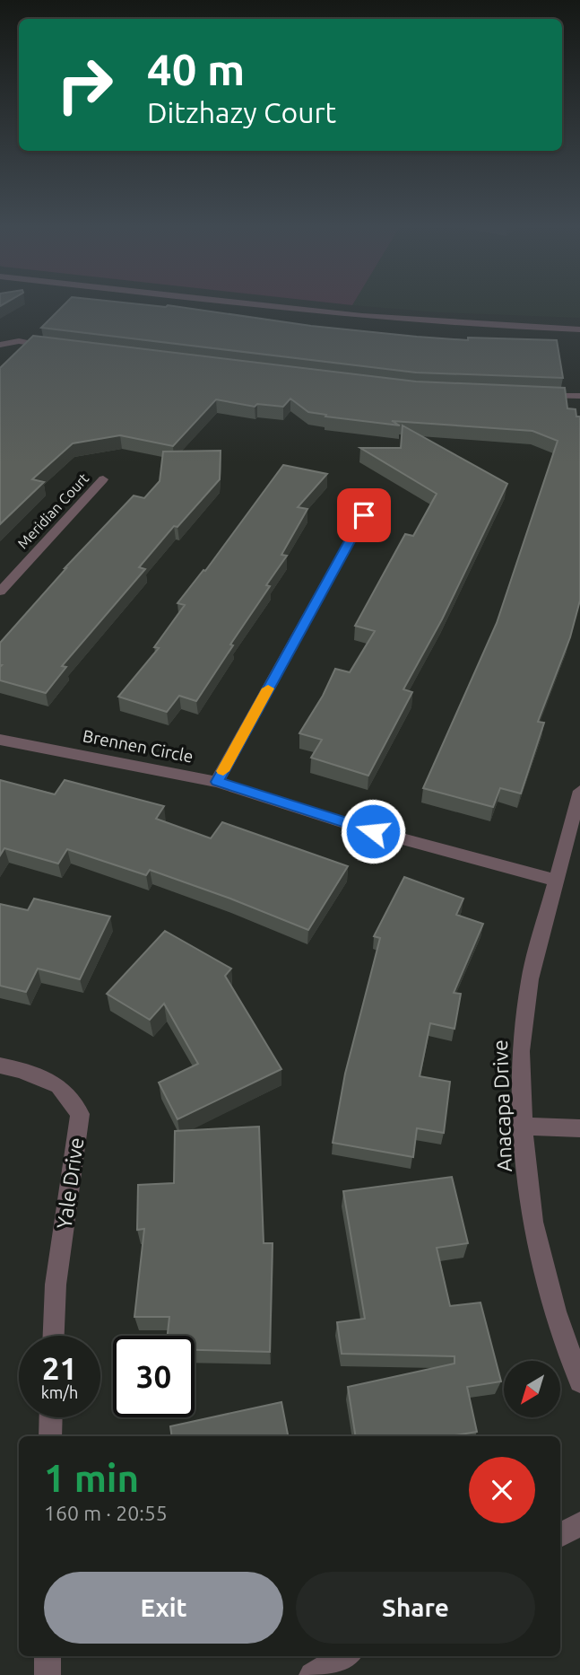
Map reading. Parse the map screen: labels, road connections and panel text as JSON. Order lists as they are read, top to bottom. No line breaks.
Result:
{"streets":{"street":["Meridian Court","Brennen Circle","Anacapa Drive","Yale Drive"]},"crossings":[["Brennen Circle","Anacapa Drive"]],"north":"bottom left","page":{"turn":["40 m","Ditzhazy Court"],"speed":"21 km/h","limit":"30","heading":["1 min","160 m · 20:55"],"buttons":["Exit","Share"]}}
